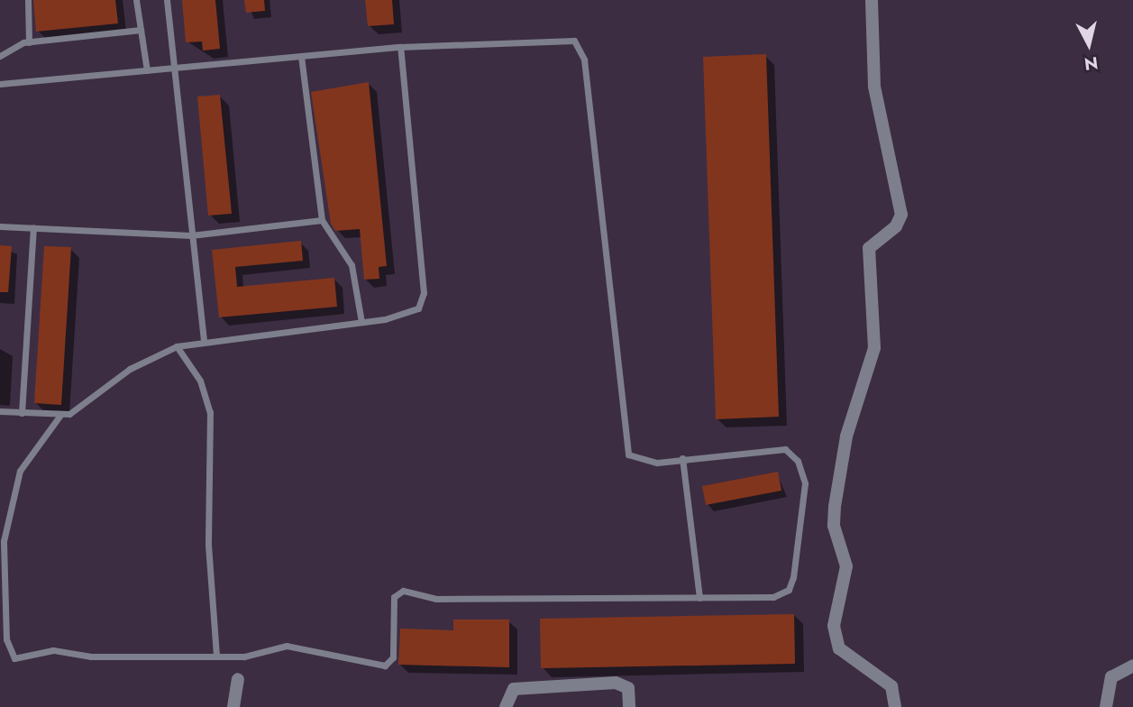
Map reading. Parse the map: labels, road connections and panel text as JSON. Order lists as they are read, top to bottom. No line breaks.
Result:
{"north":"bottom"}
